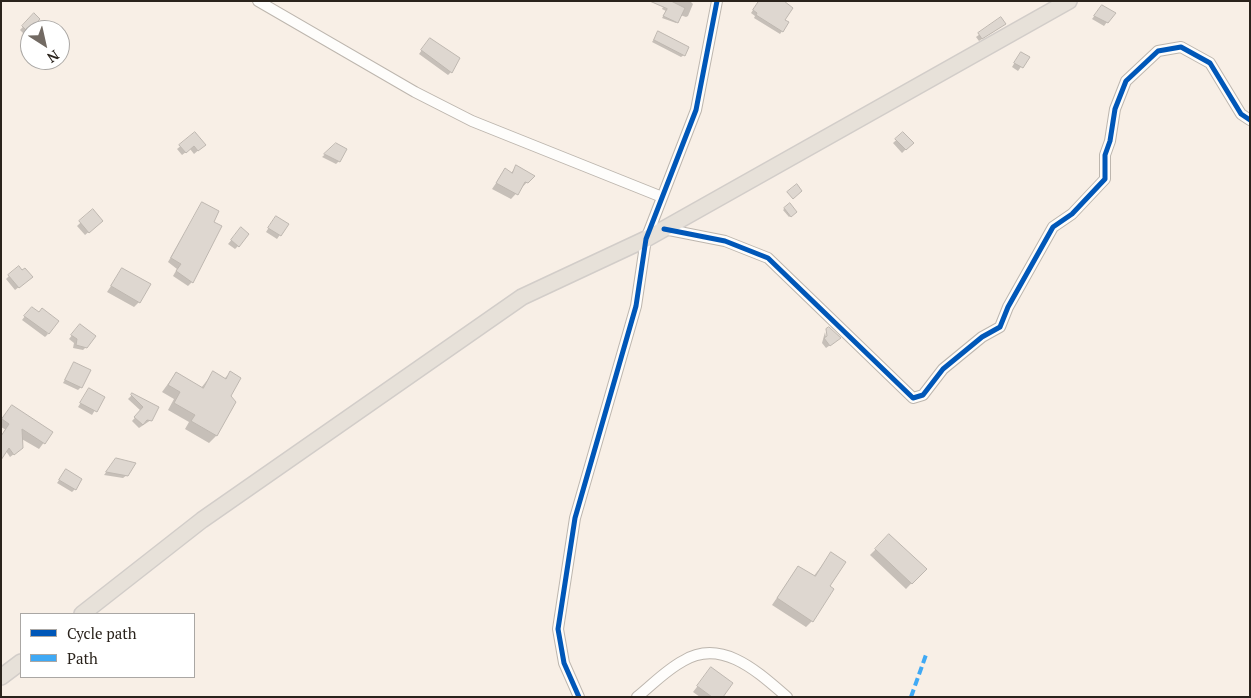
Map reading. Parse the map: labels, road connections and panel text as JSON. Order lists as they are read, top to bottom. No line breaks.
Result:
{"legend":["Cycle path","Path"],"north":"bottom right"}
